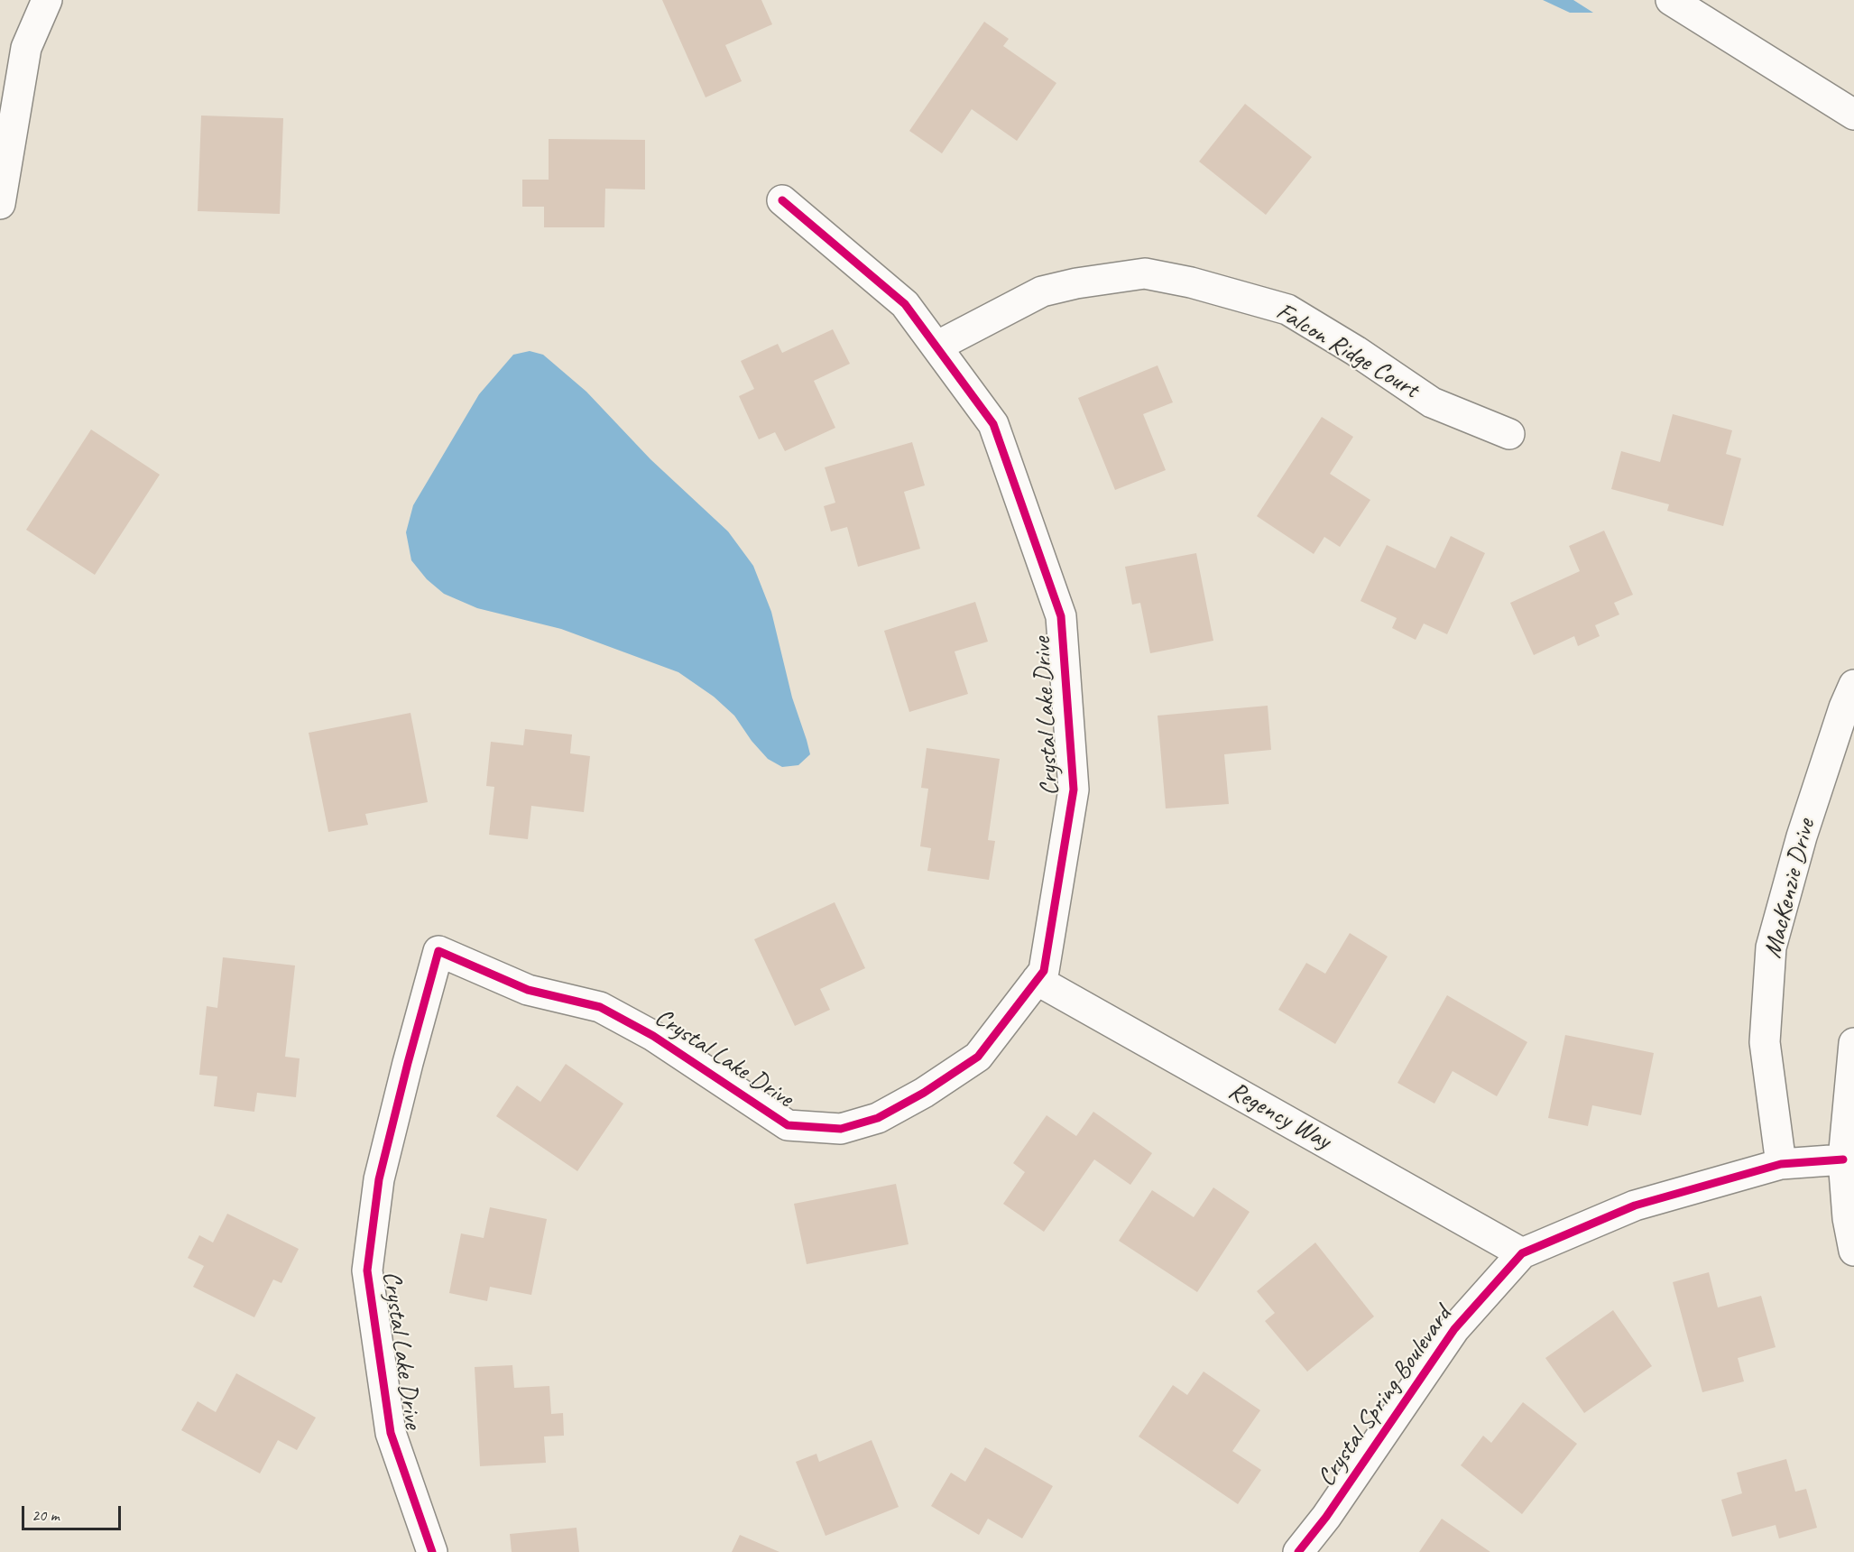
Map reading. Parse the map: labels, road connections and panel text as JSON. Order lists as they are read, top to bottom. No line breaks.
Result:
{"streets":{"street":["Falcon Ridge Court","Crystal Lake Drive","MacKenzie Drive","Regency Way","Crystal Spring Boulevard"]},"crossings":[["Falcon Ridge Court","Crystal Lake Drive"],["Crystal Lake Drive","Regency Way"],["MacKenzie Drive","Crystal Spring Boulevard"],["Regency Way","Crystal Spring Boulevard"]],"scale_bar":"20 m"}
